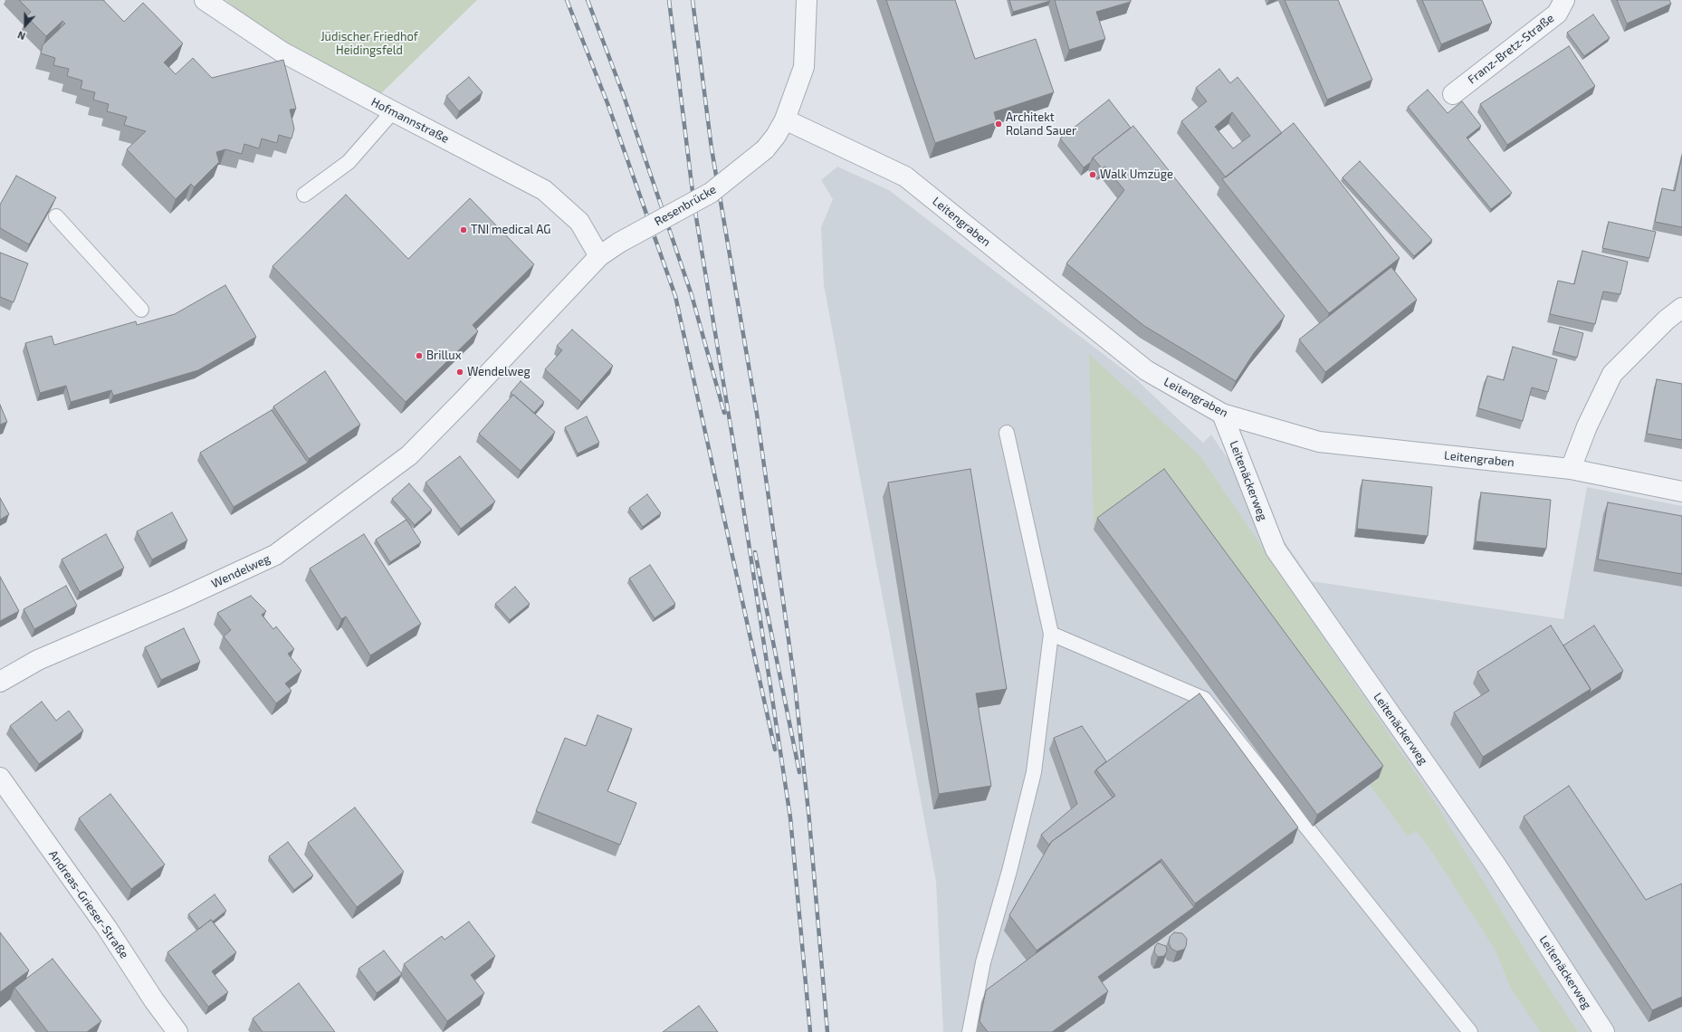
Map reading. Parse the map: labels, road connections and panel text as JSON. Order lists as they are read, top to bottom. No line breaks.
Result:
{"streets":{"street":["Franz-Bretz-Straße","Hofmannstraße","Resenbrücke","Leitengraben","Leitenäckerweg","Wendelweg","Andreas-Grieser-Straße"]},"crossings":[["Hofmannstraße","Wendelweg"],["Resenbrücke","Leitengraben"],["Resenbrücke","Wendelweg"],["Leitengraben","Leitenäckerweg"]],"parks":["Jüdischer Friedhof Heidingsfeld"],"places":["Architekt Roland Sauer","Walk Umzüge","TNI medical AG","Brillux","Wendelweg"],"north":"bottom"}
